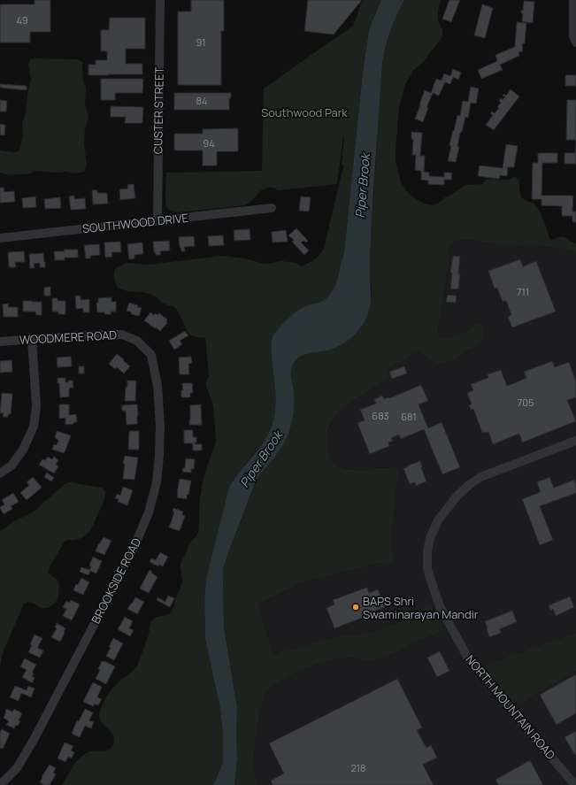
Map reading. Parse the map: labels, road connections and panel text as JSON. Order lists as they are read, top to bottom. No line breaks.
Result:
{"streets":{"street":["CUSTER STREET","SOUTHWOOD DRIVE","WOODMERE ROAD","BROOKSIDE ROAD","NORTH MOUNTAIN ROAD"]},"crossings":[["CUSTER STREET","SOUTHWOOD DRIVE"],["WOODMERE ROAD","BROOKSIDE ROAD"]],"water":["Piper Brook"],"parks":["Southwood Park"],"places":["BAPS Shri Swaminarayan Mandir"],"house_numbers":["49","91","84","94","711","705","683","681","218"]}
